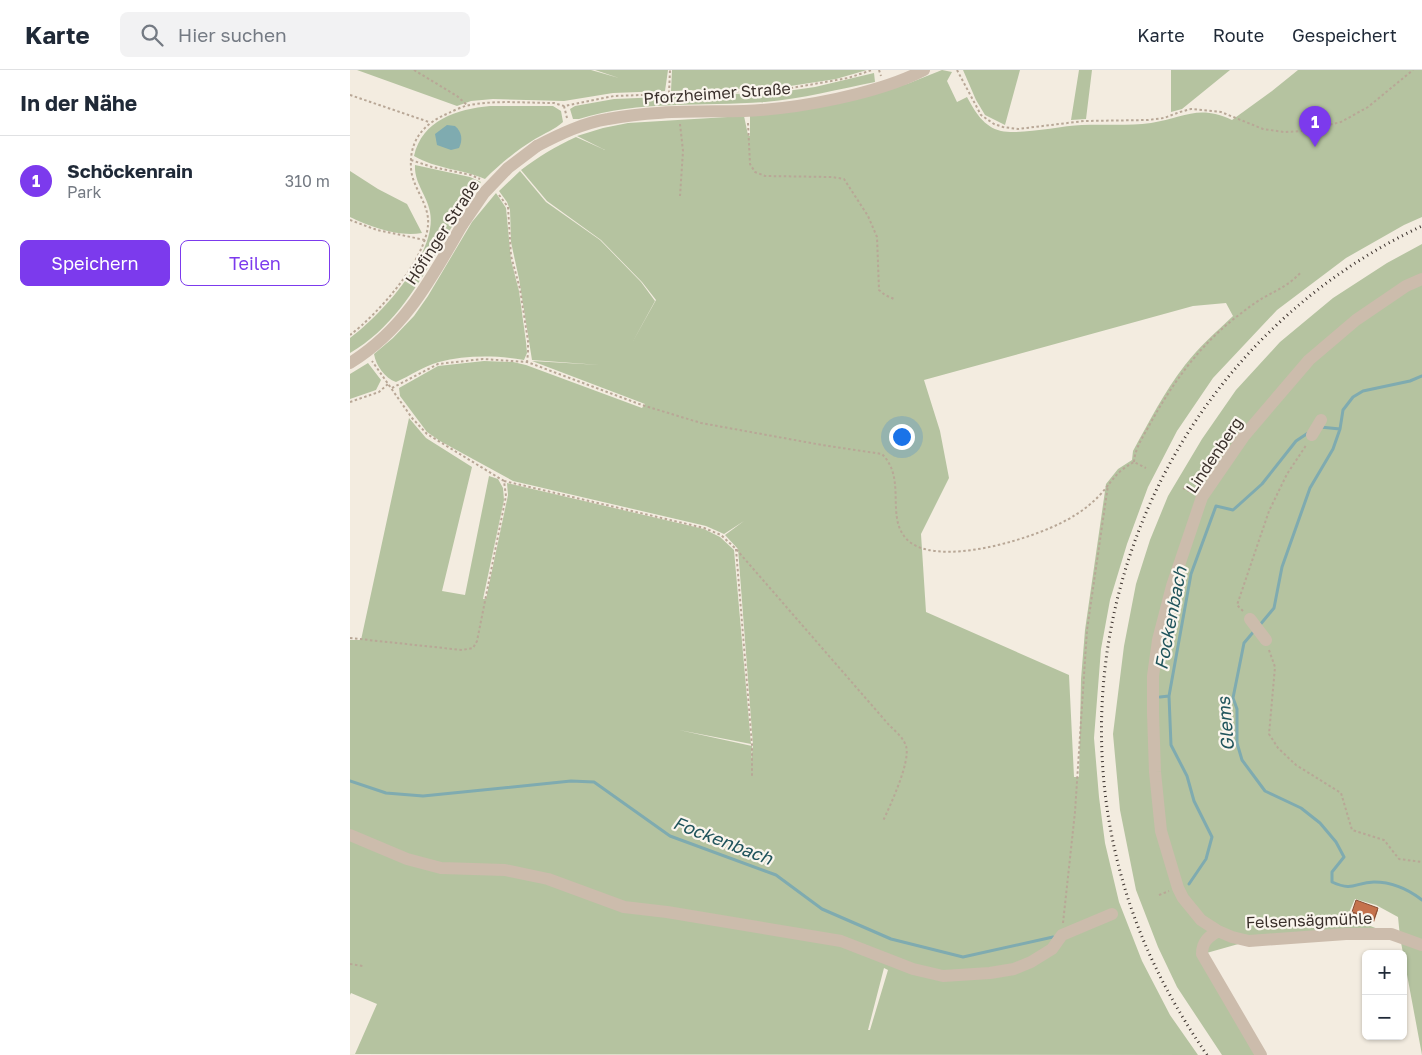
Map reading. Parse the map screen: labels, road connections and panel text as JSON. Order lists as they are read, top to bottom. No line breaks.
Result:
{"streets":{"street":["Pforzheimer Straße","Höfinger Straße","Lindenberg","Felsensägmühle"]},"crossings":[["Pforzheimer Straße","Höfinger Straße"],["Lindenberg","Felsensägmühle"]],"water":["Fockenbach","Glems"],"page":{"header":"Karte","search":"Hier suchen","nav":["Karte","Route","Gespeichert"],"heading":"In der Nähe","pins":"1","list":[{"mark":"1","name":"Schöckenrain","note":"Park","value":"310 m"}],"buttons":["Speichern","Teilen"],"map_buttons":["+","−"]}}
